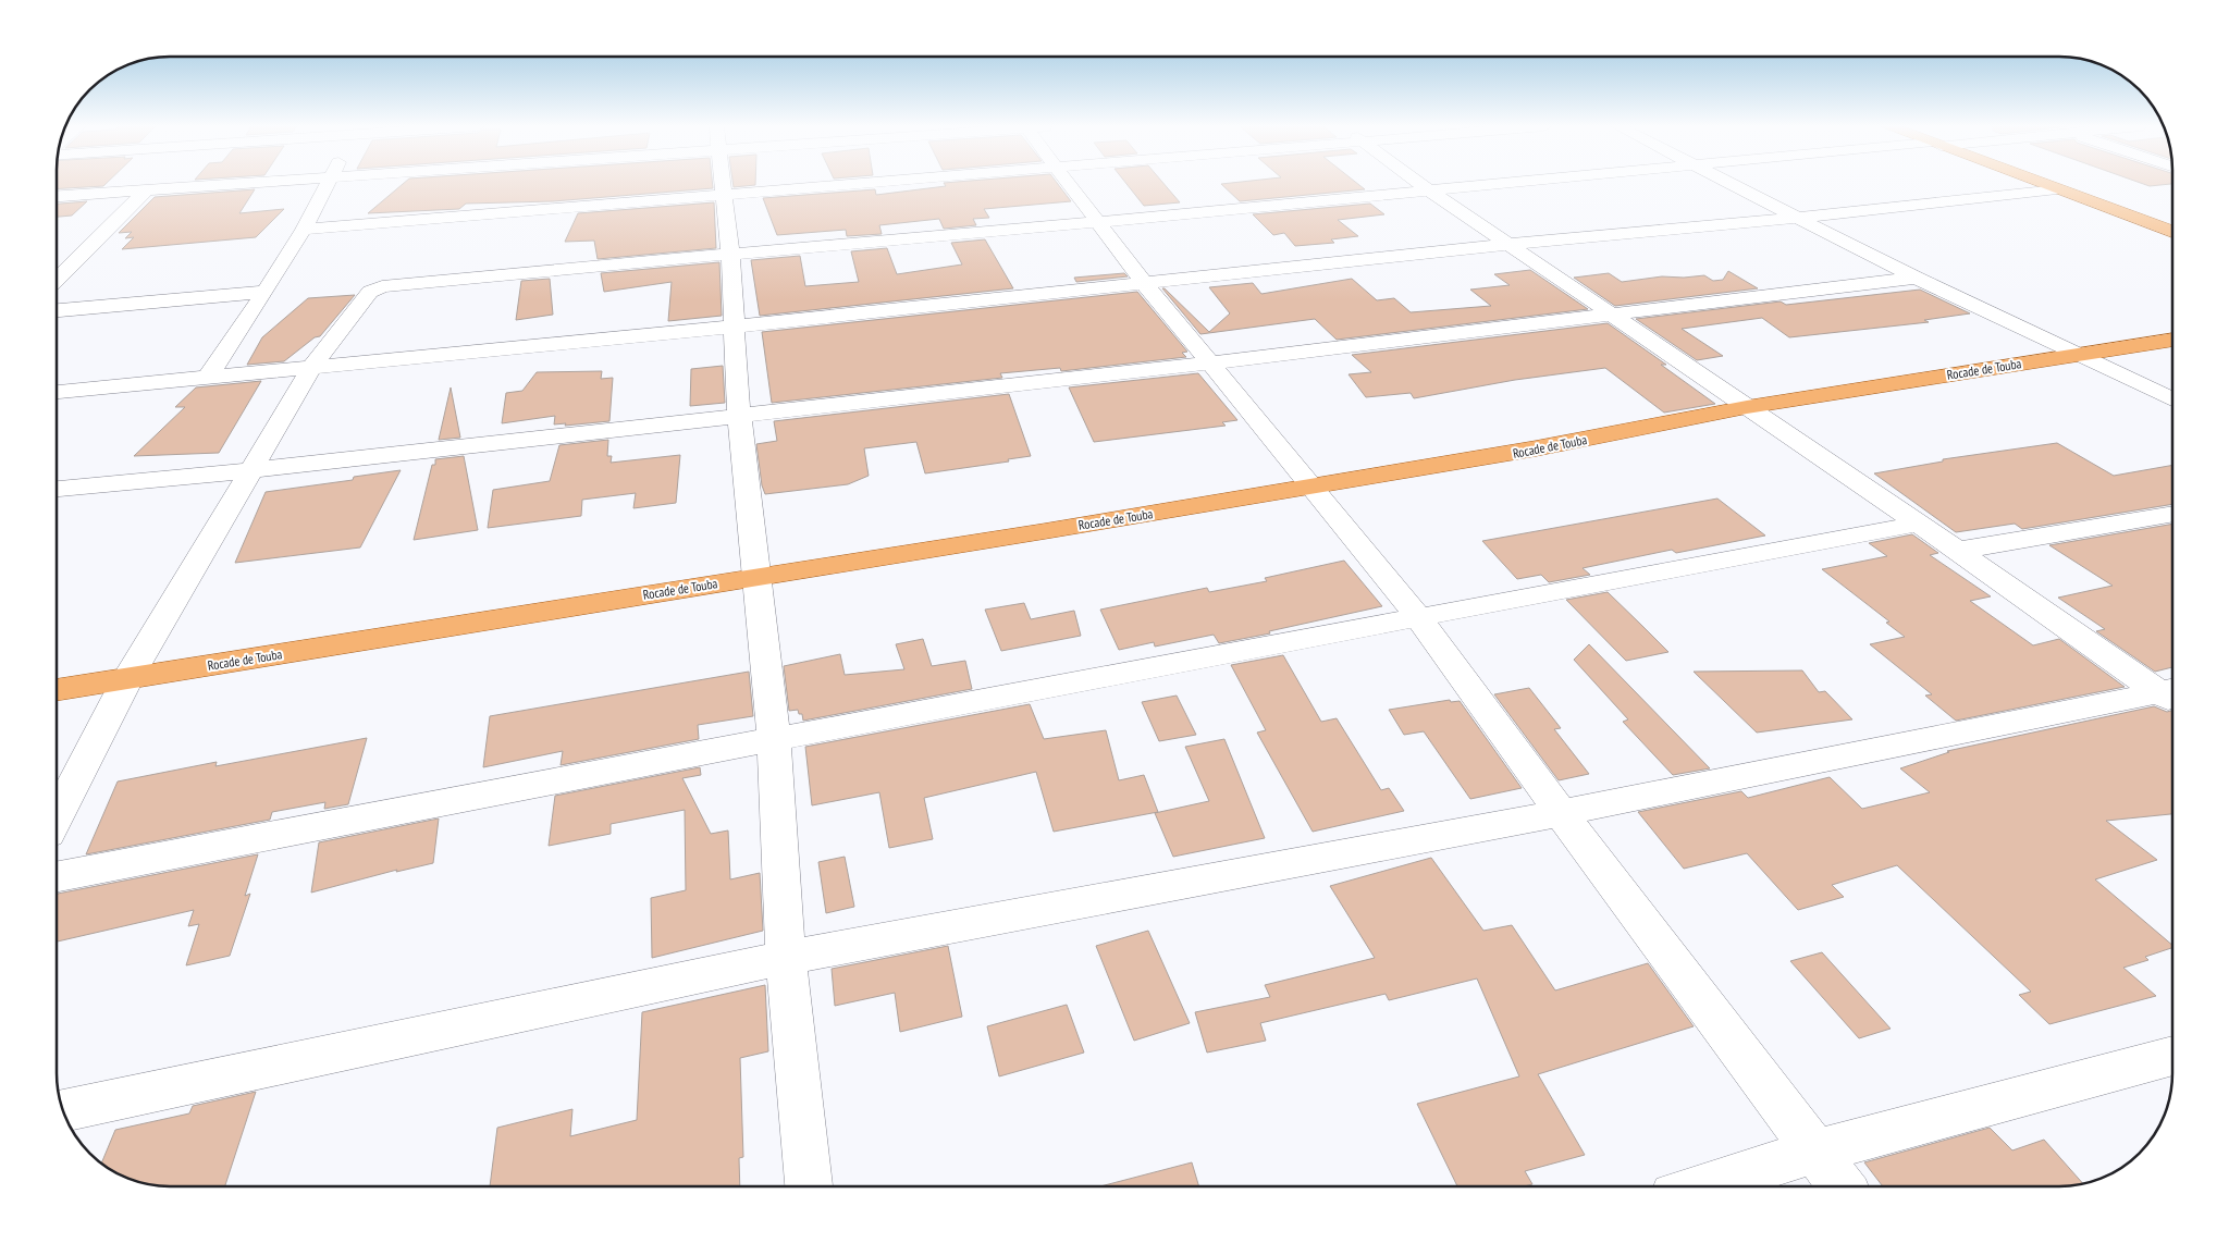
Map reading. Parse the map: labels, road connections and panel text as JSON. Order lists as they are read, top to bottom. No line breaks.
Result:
{"streets":{"main road":["Rocade de Touba"]}}
